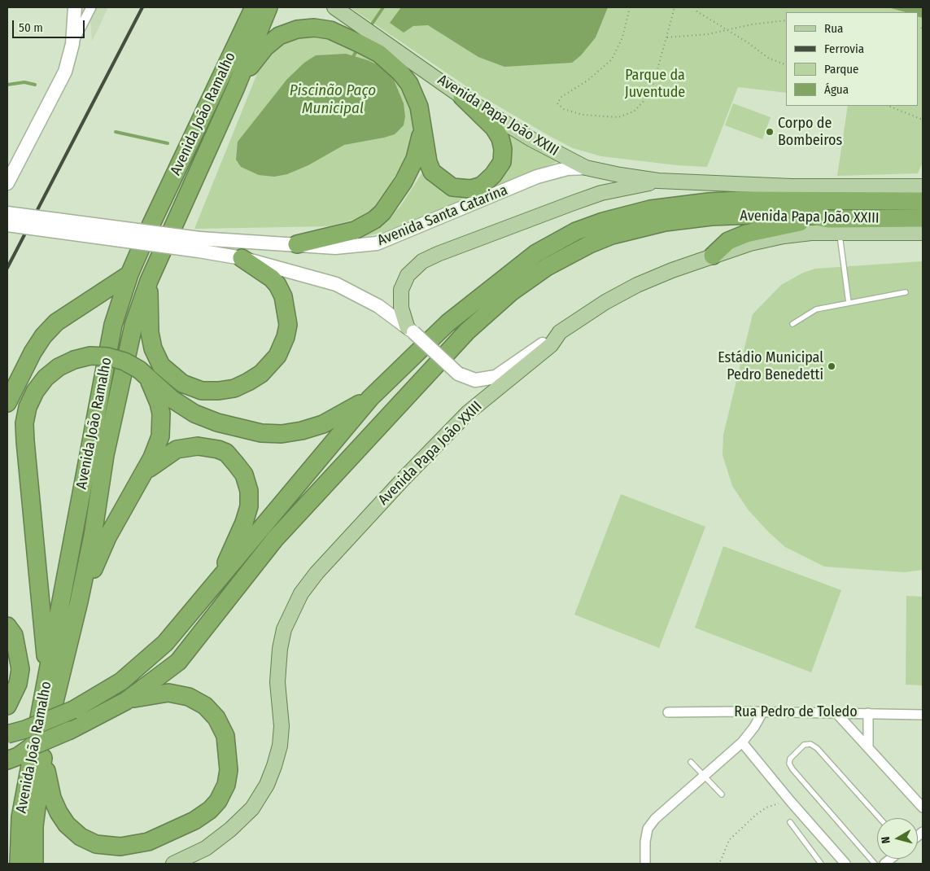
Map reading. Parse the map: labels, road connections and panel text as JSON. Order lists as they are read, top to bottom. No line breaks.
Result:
{"streets":{"highway":["Avenida João Ramalho","Avenida Papa João XXIII"],"main road":["Avenida Santa Catarina"],"street":["Rua Pedro de Toledo"]},"crossings":[["Avenida João Ramalho","Avenida Papa João XXIII"],["Avenida Papa João XXIII","Avenida Santa Catarina"]],"water":["Piscinão Paço Municipal"],"parks":["Parque da Juventude"],"places":["Corpo de Bombeiros","Estádio Municipal Pedro Benedetti"],"legend":["Rua","Ferrovia","Parque","Água"],"scale_bar":"50 m","north":"left"}
